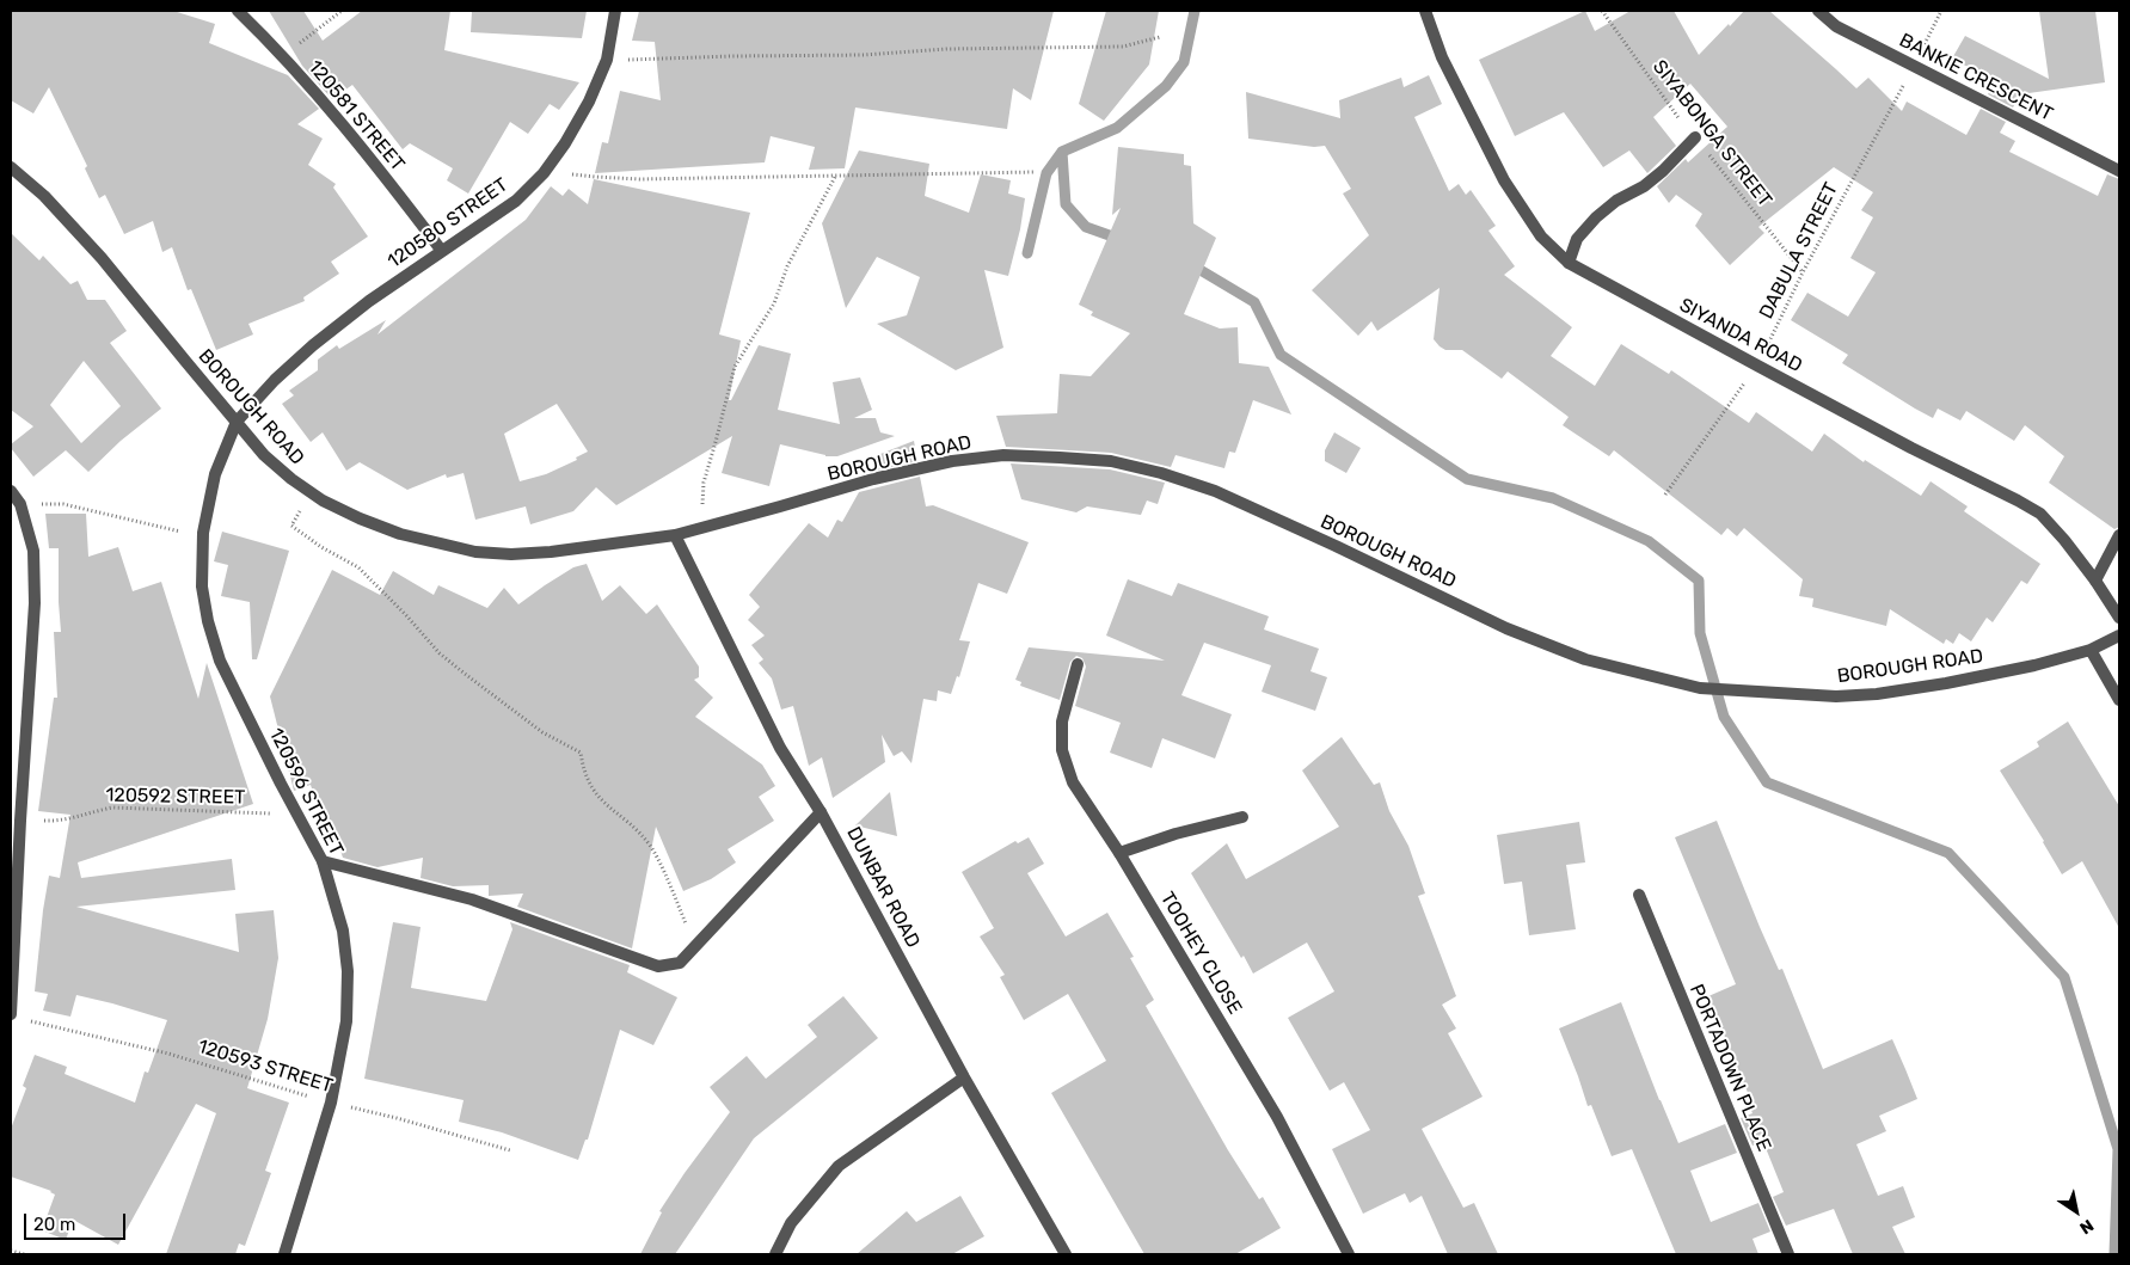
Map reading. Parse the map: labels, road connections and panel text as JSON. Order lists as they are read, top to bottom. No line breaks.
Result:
{"streets":{"street":["BANKIE CRESCENT","120581 STREET","120580 STREET","SIYANDA ROAD","BOROUGH ROAD","120596 STREET","DUNBAR ROAD","TOOHEY CLOSE","PORTADOWN PLACE"],"path":["SIYABONGA STREET","DABULA STREET","120592 STREET","120593 STREET"]},"crossings":[["BANKIE CRESCENT","DABULA STREET"],["120581 STREET","120580 STREET"],["SIYABONGA STREET","DABULA STREET"],["120580 STREET","BOROUGH ROAD"],["120580 STREET","120596 STREET"],["DABULA STREET","SIYANDA ROAD"],["BOROUGH ROAD","120596 STREET"],["BOROUGH ROAD","DUNBAR ROAD"],["120596 STREET","120592 STREET"],["120596 STREET","120593 STREET"]],"scale_bar":"20 m","north":"bottom right"}
